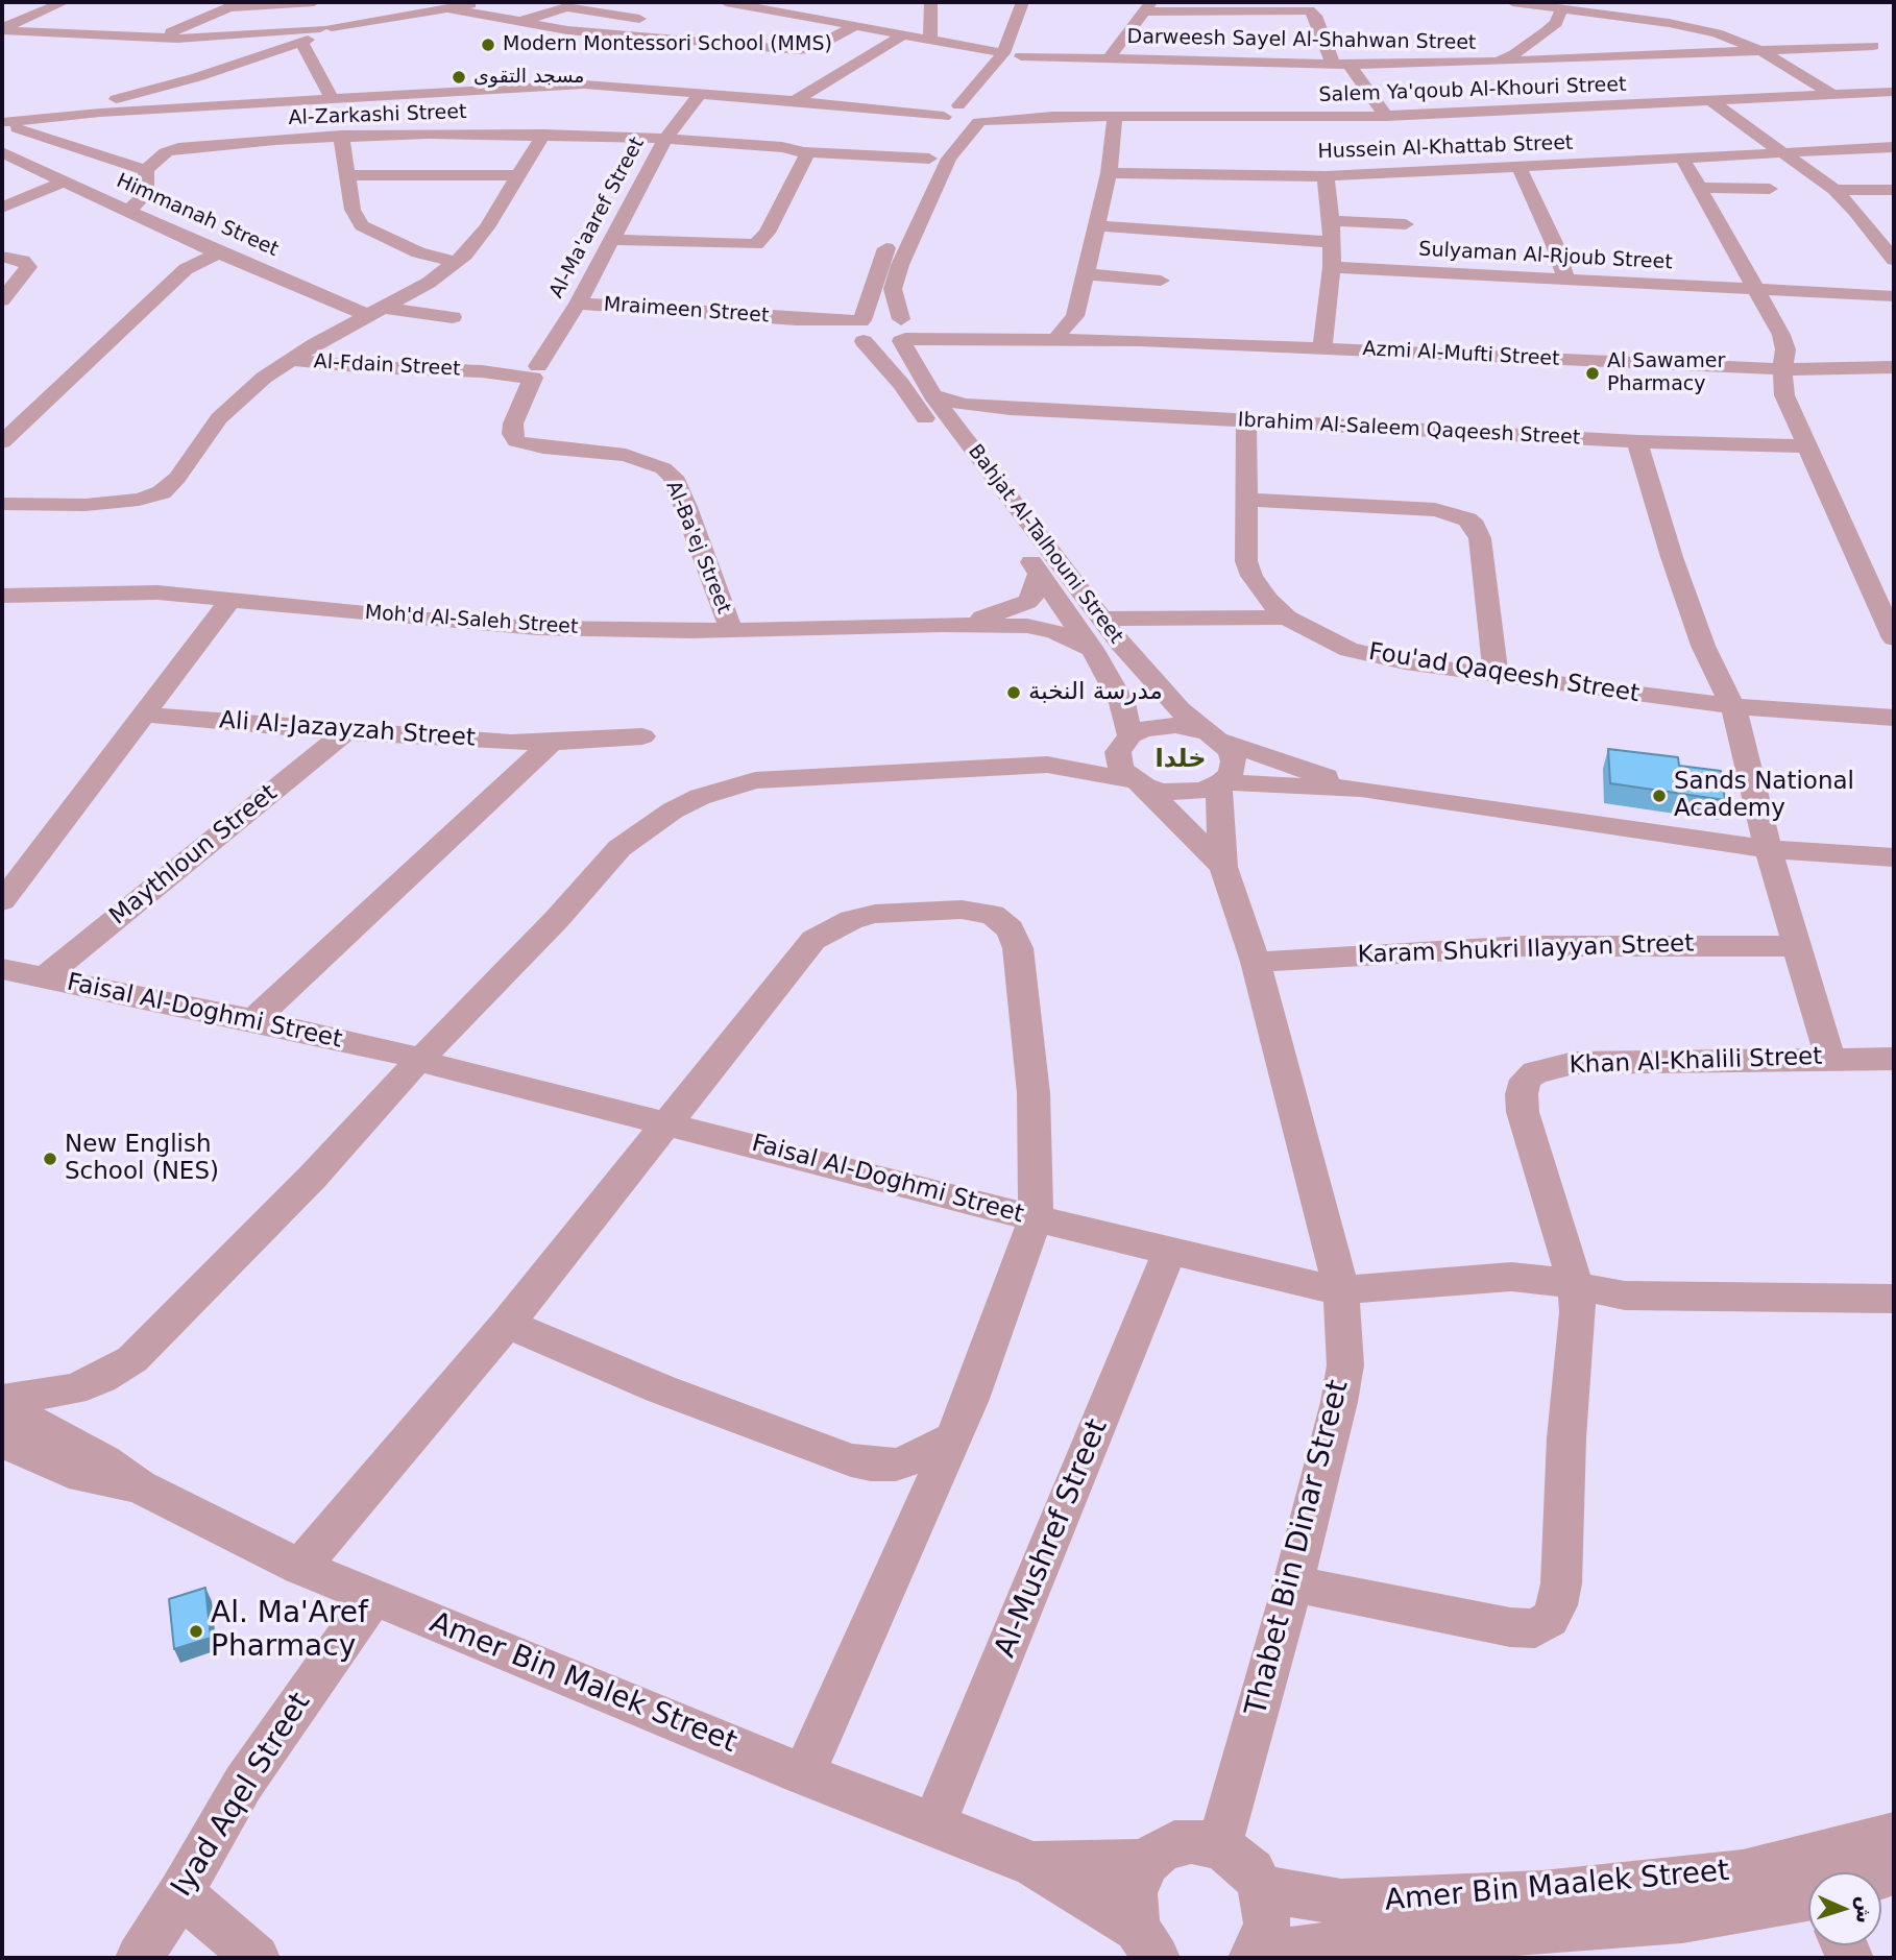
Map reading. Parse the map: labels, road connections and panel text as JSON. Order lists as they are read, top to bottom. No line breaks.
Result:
{"streets":{"street":["Darweesh Sayel Al-Shahwan Street","Salem Ya'qoub Al-Khouri Street","Al-Zarkashi Street","Hussein Al-Khattab Street","Himmanah Street","Al-Ma'aaref Street","Sulyaman Al-Rjoub Street","Mraimeen Street","Azmi Al-Mufti Street","Al-Fdain Street","Ibrahim Al-Saleem Qaqeesh Street","Bahjat Al-Talhouni Street","Al-Ba'ej Street","Moh'd Al-Saleh Street","Fou'ad Qaqeesh Street","Ali Al-Jazayzah Street","Maythloun Street","Karam Shukri Ilayyan Street","Faisal Al-Doghmi Street","Khan Al-Khalili Street","Al-Mushref Street","Thabet Bin Dinar Street","Amer Bin Malek Street","Iyad Aqel Street","Amer Bin Maalek Street"]},"crossings":[["Salem Ya'qoub Al-Khouri Street","Al-Zarkashi Street"],["Salem Ya'qoub Al-Khouri Street","Al-Ma'aaref Street"],["Salem Ya'qoub Al-Khouri Street","Bahjat Al-Talhouni Street"],["Al-Zarkashi Street","Al-Ma'aaref Street"],["Al-Ma'aaref Street","Mraimeen Street"],["Al-Ma'aaref Street","Al-Fdain Street"],["Al-Ma'aaref Street","Al-Ba'ej Street"],["Mraimeen Street","Azmi Al-Mufti Street"],["Mraimeen Street","Bahjat Al-Talhouni Street"],["Azmi Al-Mufti Street","Bahjat Al-Talhouni Street"],["Al-Fdain Street","Al-Ba'ej Street"],["Ibrahim Al-Saleem Qaqeesh Street","Bahjat Al-Talhouni Street"],["Ibrahim Al-Saleem Qaqeesh Street","Fou'ad Qaqeesh Street"],["Bahjat Al-Talhouni Street","Moh'd Al-Saleh Street"],["Bahjat Al-Talhouni Street","Thabet Bin Dinar Street"],["Al-Ba'ej Street","Moh'd Al-Saleh Street"],["Ali Al-Jazayzah Street","Maythloun Street"],["Maythloun Street","Faisal Al-Doghmi Street"],["Karam Shukri Ilayyan Street","Thabet Bin Dinar Street"],["Faisal Al-Doghmi Street","Khan Al-Khalili Street"],["Faisal Al-Doghmi Street","Al-Mushref Street"],["Faisal Al-Doghmi Street","Thabet Bin Dinar Street"],["Khan Al-Khalili Street","Thabet Bin Dinar Street"],["Al-Mushref Street","Amer Bin Malek Street"],["Amer Bin Malek Street","Iyad Aqel Street"]],"districts":["خلدا"],"places":["Modern Montessori School (MMS)","مسجد التقوى","Al Sawamer Pharmacy","مدرسة النخبة","Sands National Academy","New English School (NES)","Al. Ma'Aref Pharmacy"],"north":"right"}
